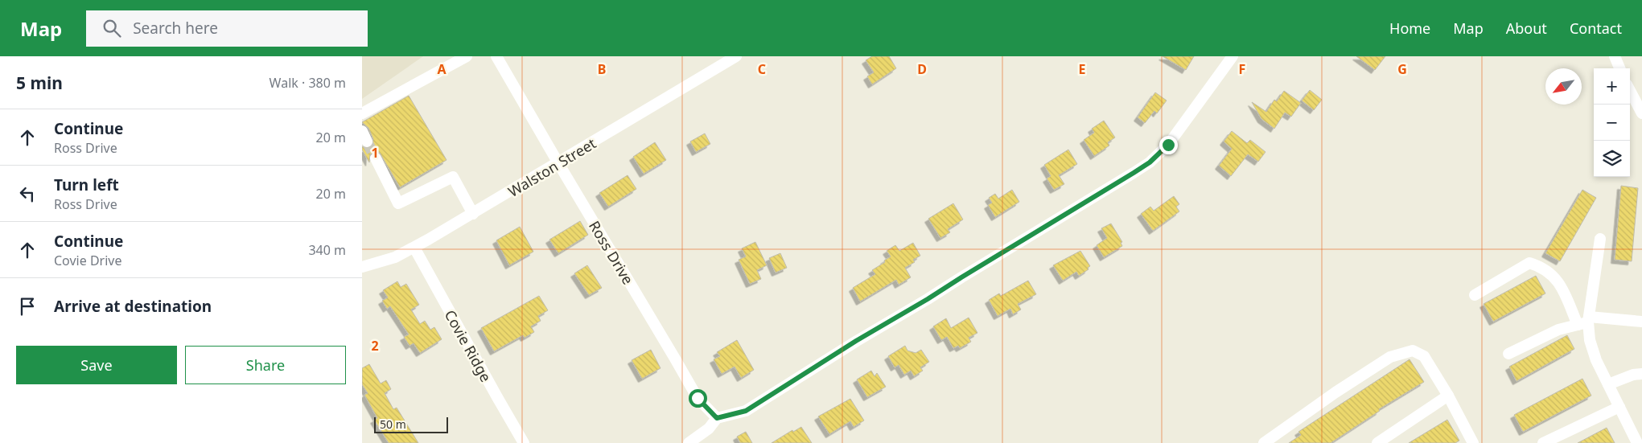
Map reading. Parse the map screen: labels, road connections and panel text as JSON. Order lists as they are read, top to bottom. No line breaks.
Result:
{"streets":{"street":["Walston Street","Ross Drive","Covie Ridge"]},"crossings":[["Walston Street","Ross Drive"],["Walston Street","Covie Ridge"]],"scale_bar":"50 m","north":"bottom left","page":{"header":"Map","search":"Search here","nav":["Home","Map","About","Contact"],"heading":["5 min","Walk · 380 m"],"map_buttons":["+","−"],"list":[["Continue","Ross Drive","20 m"],["Turn left","Ross Drive","20 m"],["Continue","Covie Drive","340 m"],"Arrive at destination"],"buttons":["Save","Share"],"scale":"50 m"},"grid":{"columns":["A","B","C","D","E","F","G"],"rows":["1","2"]}}
